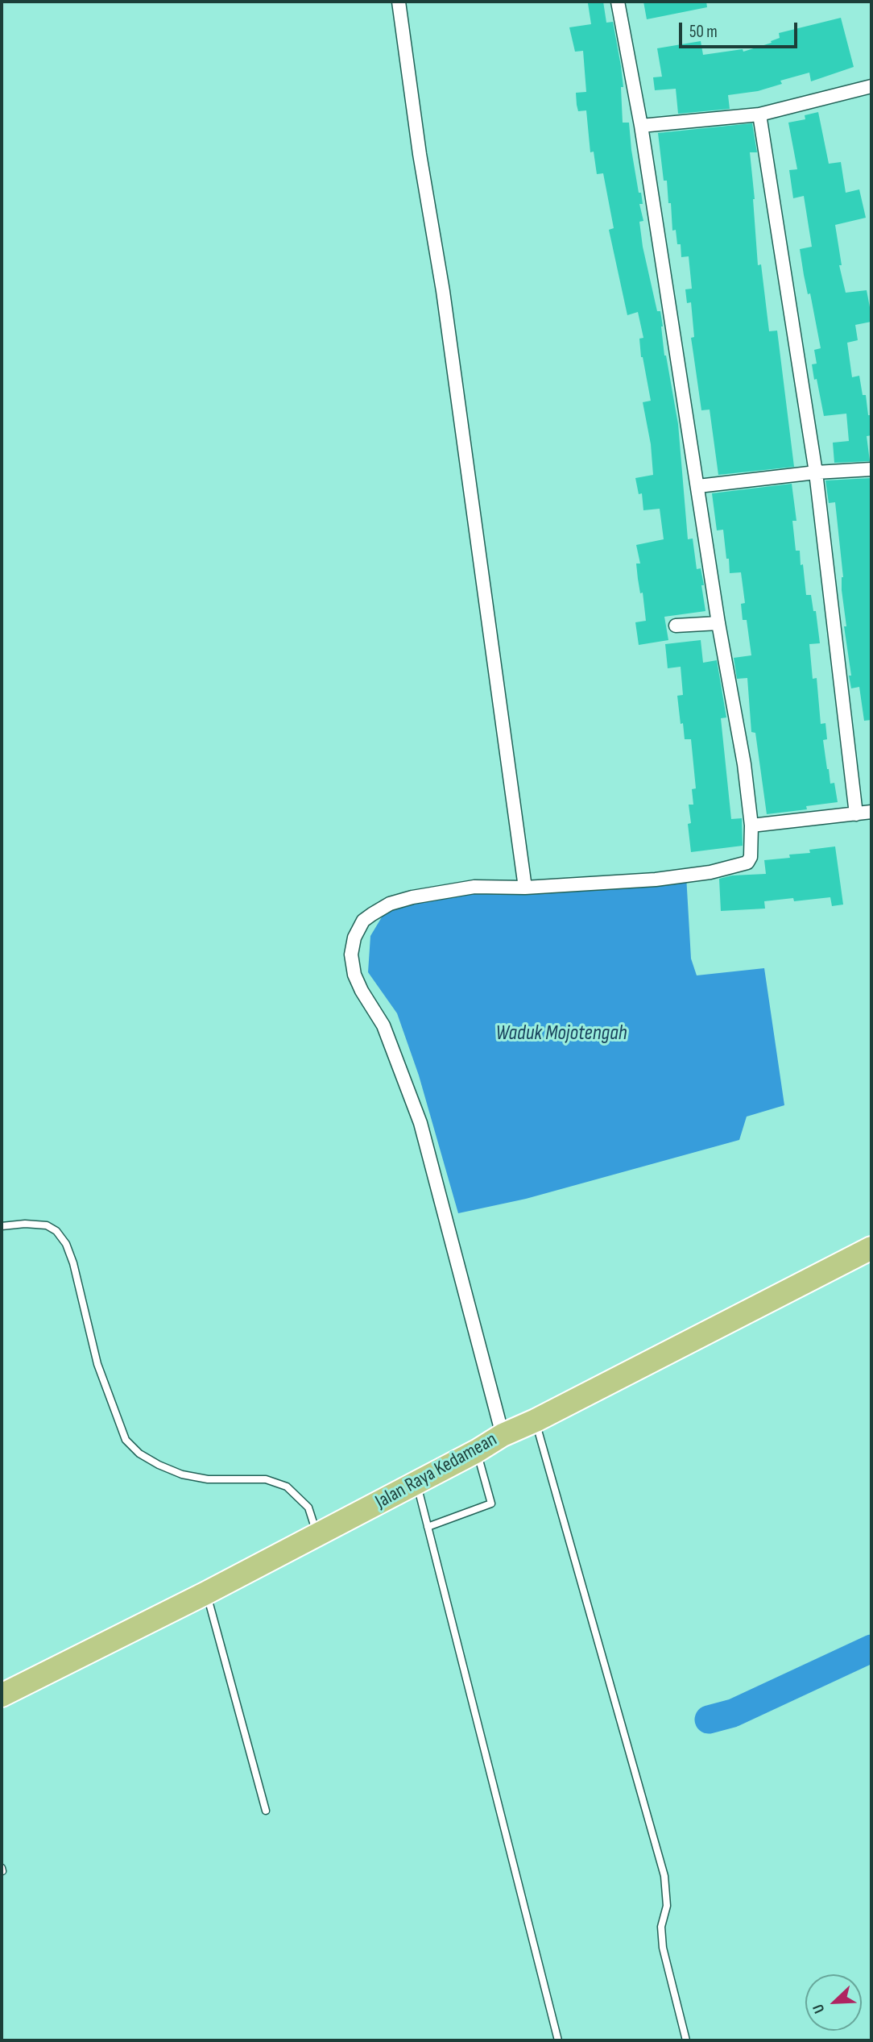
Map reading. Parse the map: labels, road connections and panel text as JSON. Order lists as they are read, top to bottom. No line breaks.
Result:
{"streets":{"highway":["Jalan Raya Kedamean"]},"water":["Waduk Mojotengah"],"scale_bar":"50 m","north":"bottom left"}
